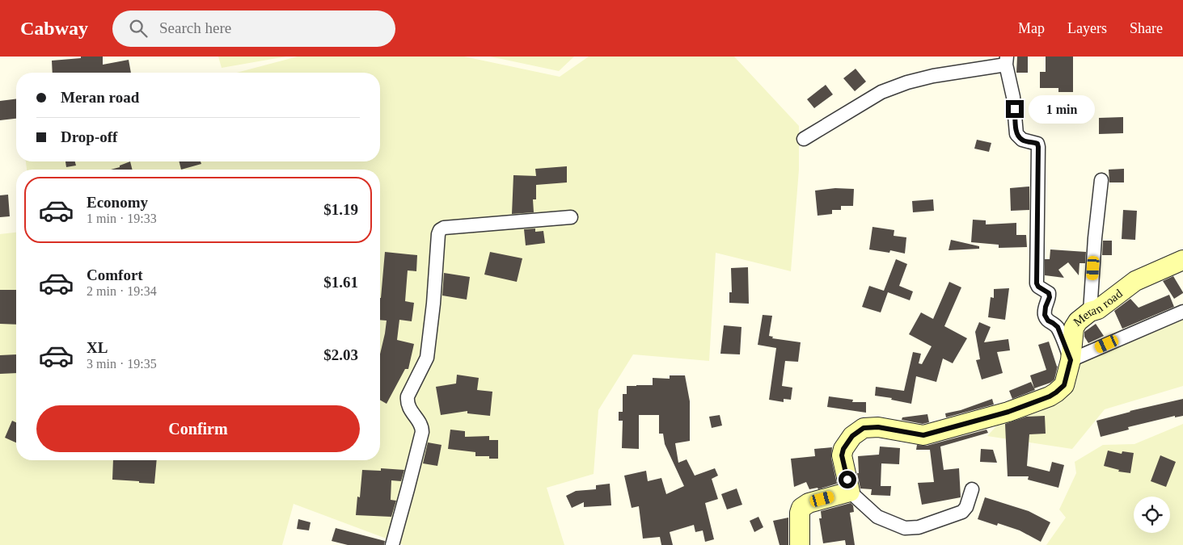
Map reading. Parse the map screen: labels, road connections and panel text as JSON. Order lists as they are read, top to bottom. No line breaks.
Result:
{"streets":{"street":["Meran road"]},"page":{"header":"Cabway","search":"Search here","nav":["Map","Layers","Share"],"banner":["Meran road","Drop-off"],"bubble":"1 min","list":[{"name":"Economy","note":"1 min · 19:33","value":"$1.19"},{"name":"Comfort","note":"2 min · 19:34","value":"$1.61"},{"name":"XL","note":"3 min · 19:35","value":"$2.03"}],"buttons":"Confirm"}}
